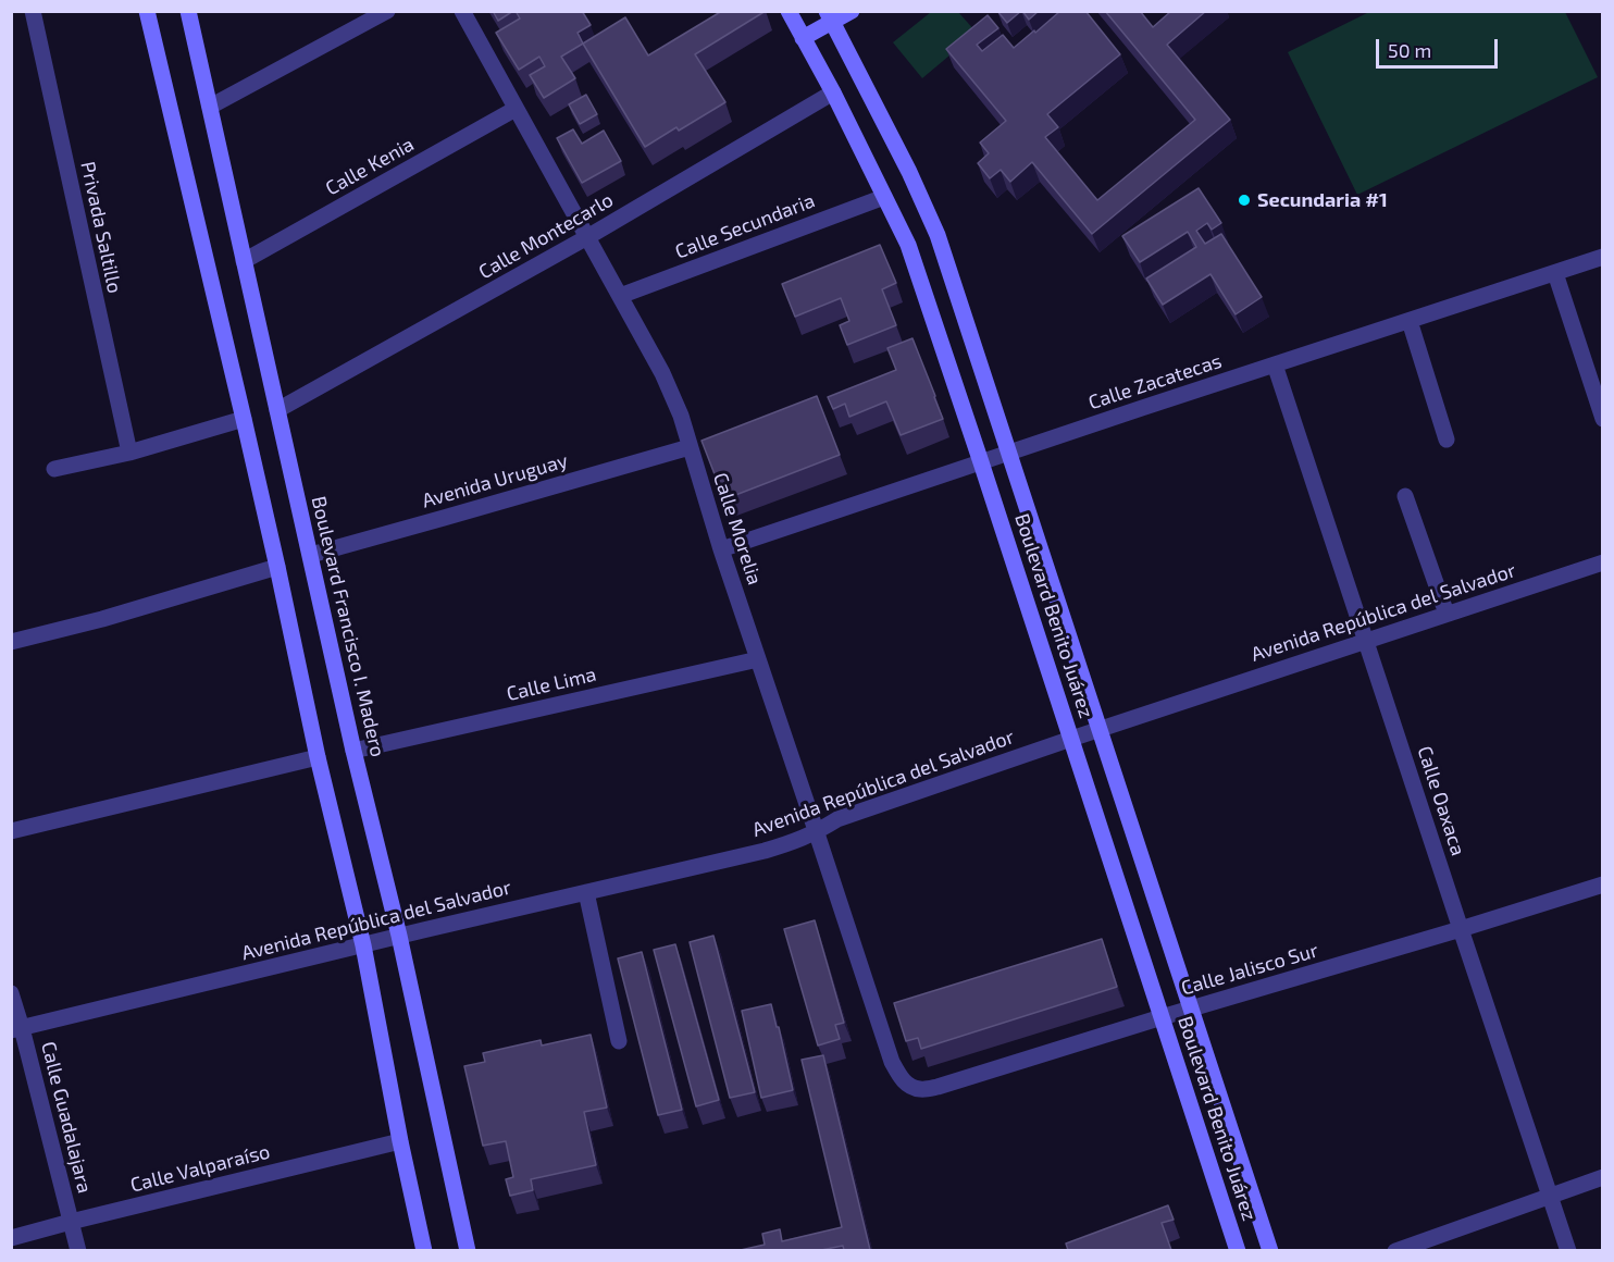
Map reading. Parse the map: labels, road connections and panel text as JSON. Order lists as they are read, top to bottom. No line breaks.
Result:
{"streets":{"main road":["Boulevard Benito Juárez","Boulevard Francisco I. Madero"],"street":["Calle Kenia","Calle Secundaria","Privada Saltillo","Calle Montecarlo","Calle Zacatecas","Avenida Uruguay","Calle Morelia","Avenida República del Salvador","Calle Lima","Calle Oaxaca","Calle Jalisco Sur","Calle Guadalajara","Calle Valparaíso"]},"crossings":[["Calle Kenia","Calle Morelia"],["Calle Kenia","Boulevard Francisco I. Madero"],["Calle Secundaria","Calle Morelia"],["Calle Secundaria","Boulevard Benito Juárez"],["Calle Montecarlo","Calle Morelia"],["Calle Montecarlo","Boulevard Benito Juárez"],["Calle Montecarlo","Boulevard Francisco I. Madero"],["Calle Zacatecas","Calle Morelia"],["Calle Zacatecas","Boulevard Benito Juárez"],["Calle Zacatecas","Calle Oaxaca"],["Avenida Uruguay","Calle Morelia"],["Avenida Uruguay","Boulevard Francisco I. Madero"],["Calle Morelia","Avenida República del Salvador"],["Calle Morelia","Calle Lima"],["Calle Morelia","Calle Jalisco Sur"],["Avenida República del Salvador","Boulevard Benito Juárez"],["Avenida República del Salvador","Boulevard Francisco I. Madero"],["Avenida República del Salvador","Calle Oaxaca"],["Avenida República del Salvador","Calle Guadalajara"],["Boulevard Benito Juárez","Calle Jalisco Sur"],["Boulevard Francisco I. Madero","Calle Lima"],["Calle Oaxaca","Calle Jalisco Sur"],["Calle Guadalajara","Calle Valparaíso"]],"places":["Secundaria #1"],"scale_bar":"50 m"}
